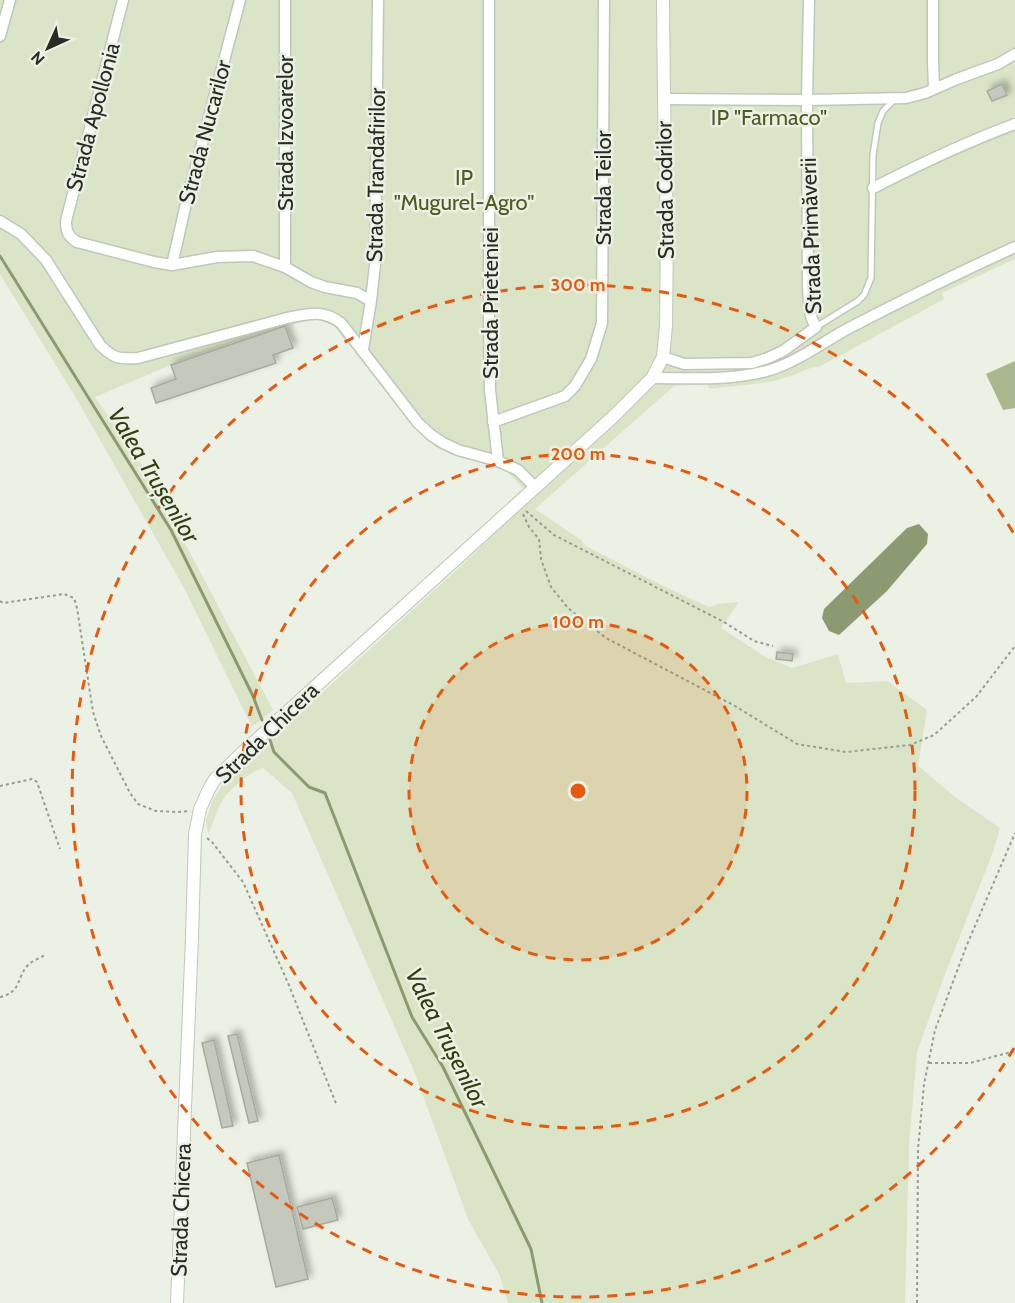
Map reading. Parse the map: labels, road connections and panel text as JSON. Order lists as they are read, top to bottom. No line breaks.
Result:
{"streets":{"street":["Strada Apollonia","Strada Nucarilor","Strada Izvoarelor","Strada Trandafirilor","Strada Teilor","Strada Codrilor","Strada Primăverii","Strada Prieteniei","Strada Chicera"]},"crossings":[["Strada Apollonia","Strada Nucarilor"],["Strada Teilor","Strada Prieteniei"],["Strada Codrilor","Strada Chicera"]],"water":["Valea Trușenilor"],"parks":["IP \"Farmaco\"","IP \"Mugurel-Agro\""],"north":"bottom left","rings":["300 m","200 m","100 m"]}
